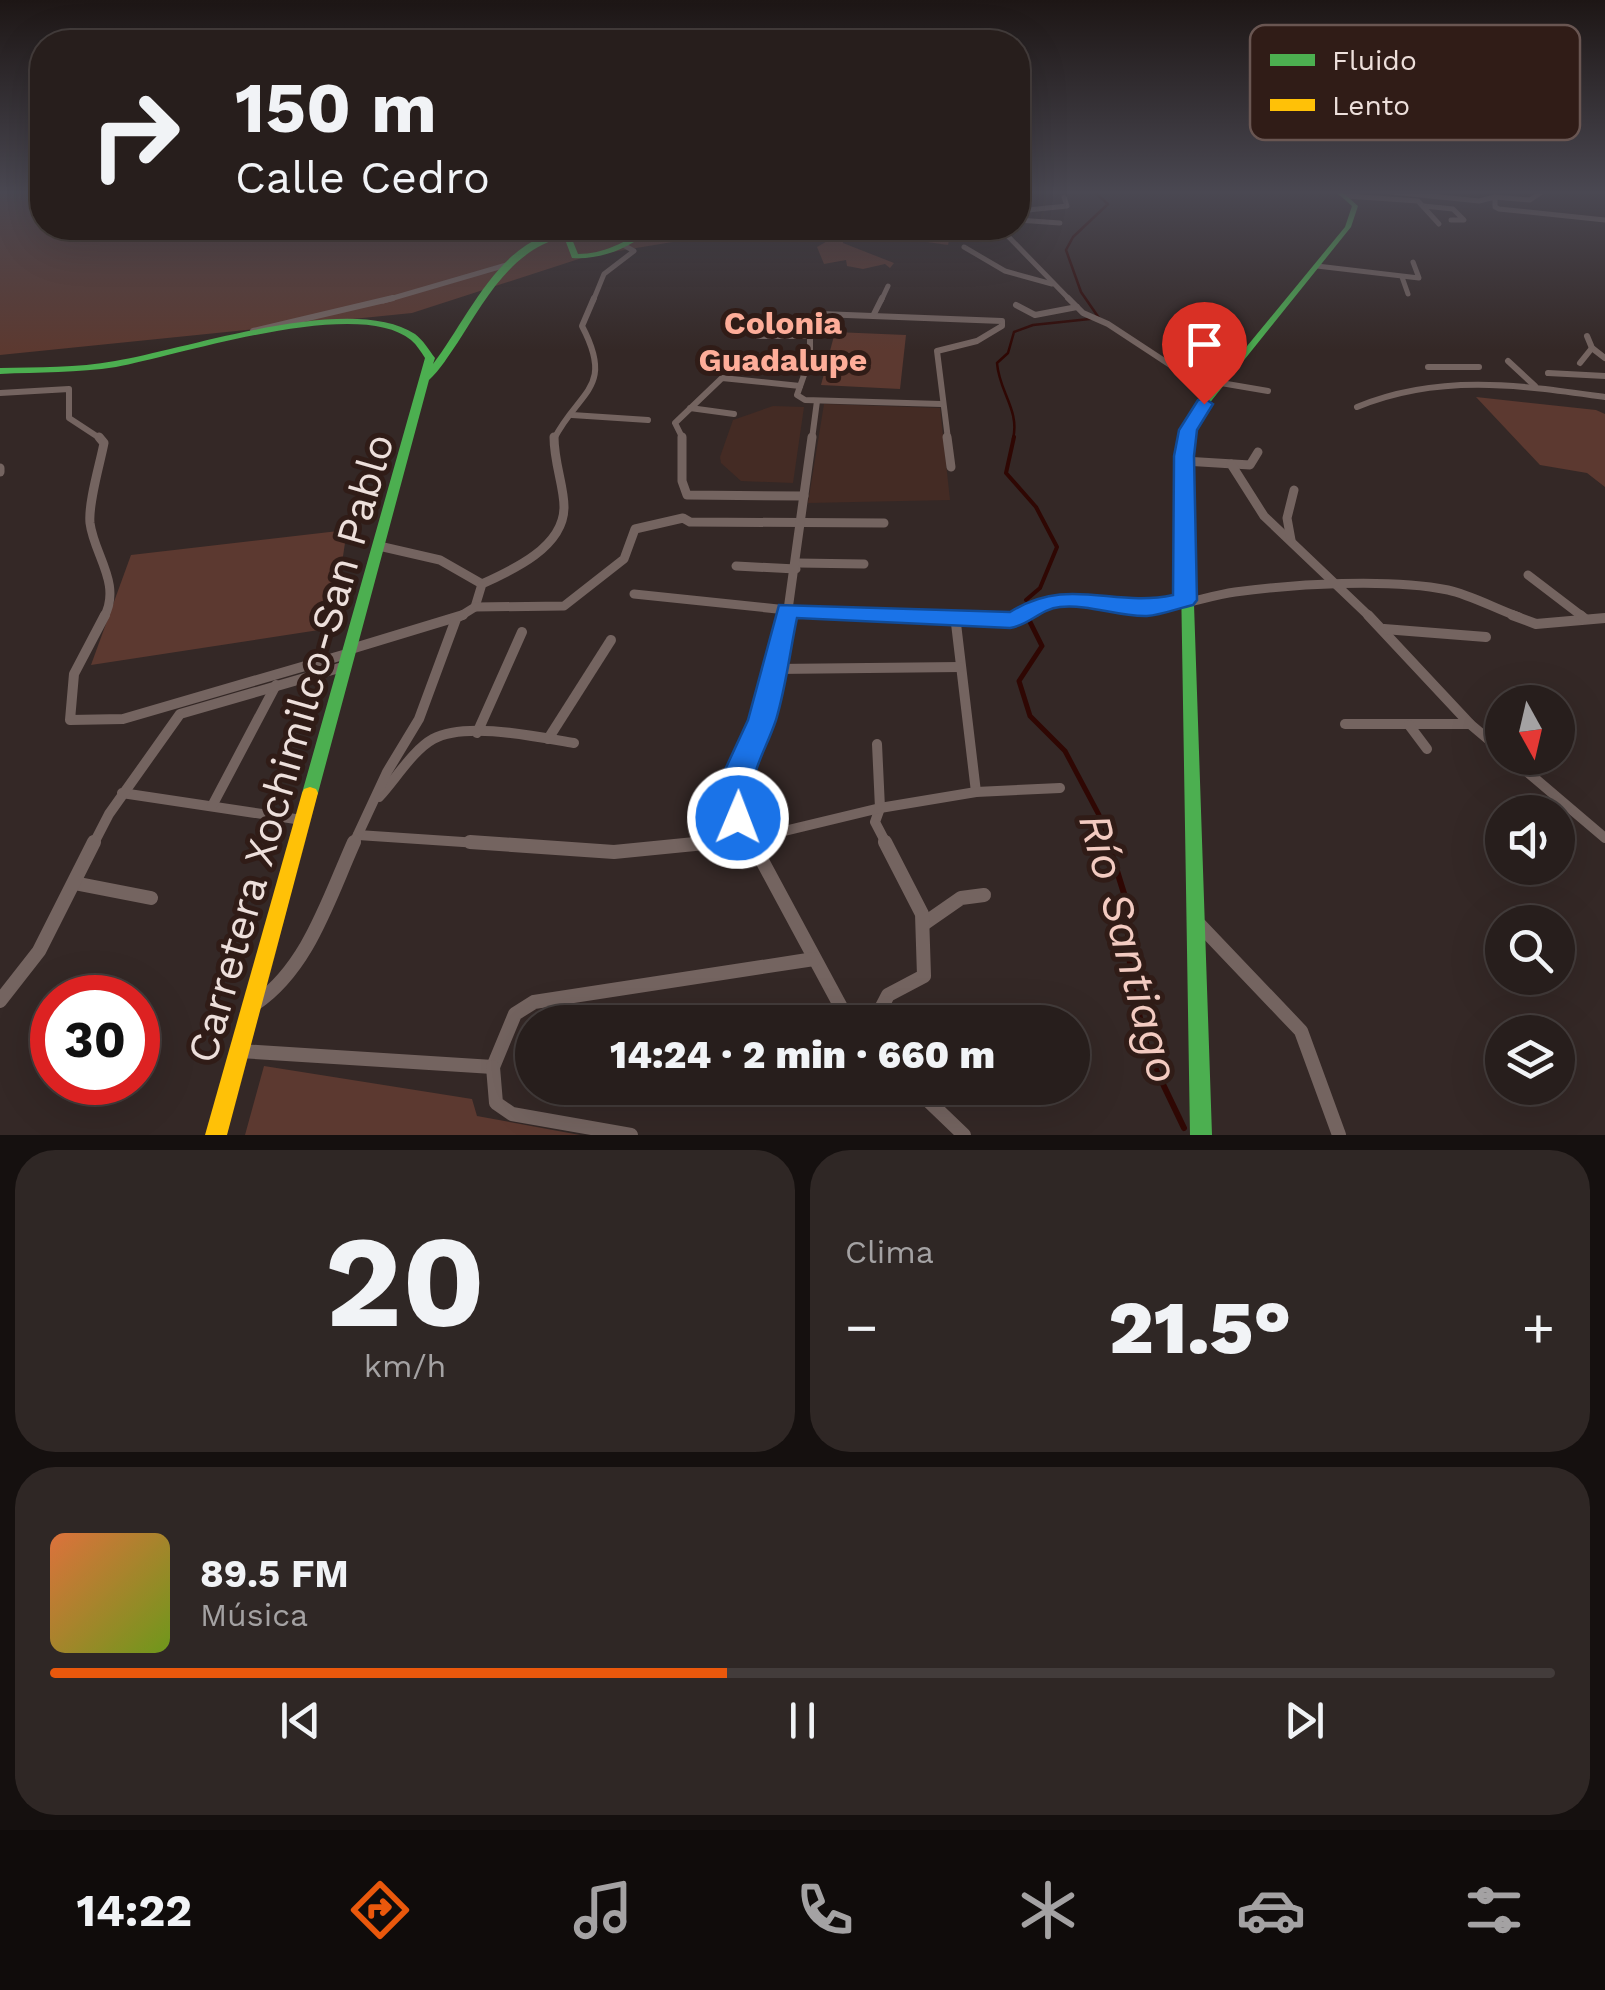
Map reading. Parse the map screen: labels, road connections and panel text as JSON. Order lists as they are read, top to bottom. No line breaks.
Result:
{"streets":{"street":["Carretera Xochimilco-San Pablo"]},"districts":["Colonia Guadalupe"],"water":["Río Santiago"],"legend":["Fluido","Lento"],"north":"bottom","page":{"turn":["150 m","Calle Cedro"],"limit":"30","trip":"14:24 · 2 min · 660 m","tile":[["20","km/h"],"Clima"],"heat":["−","21.5°","+"],"song":["89.5 FM","Música"],"tabs":"14:22"}}
